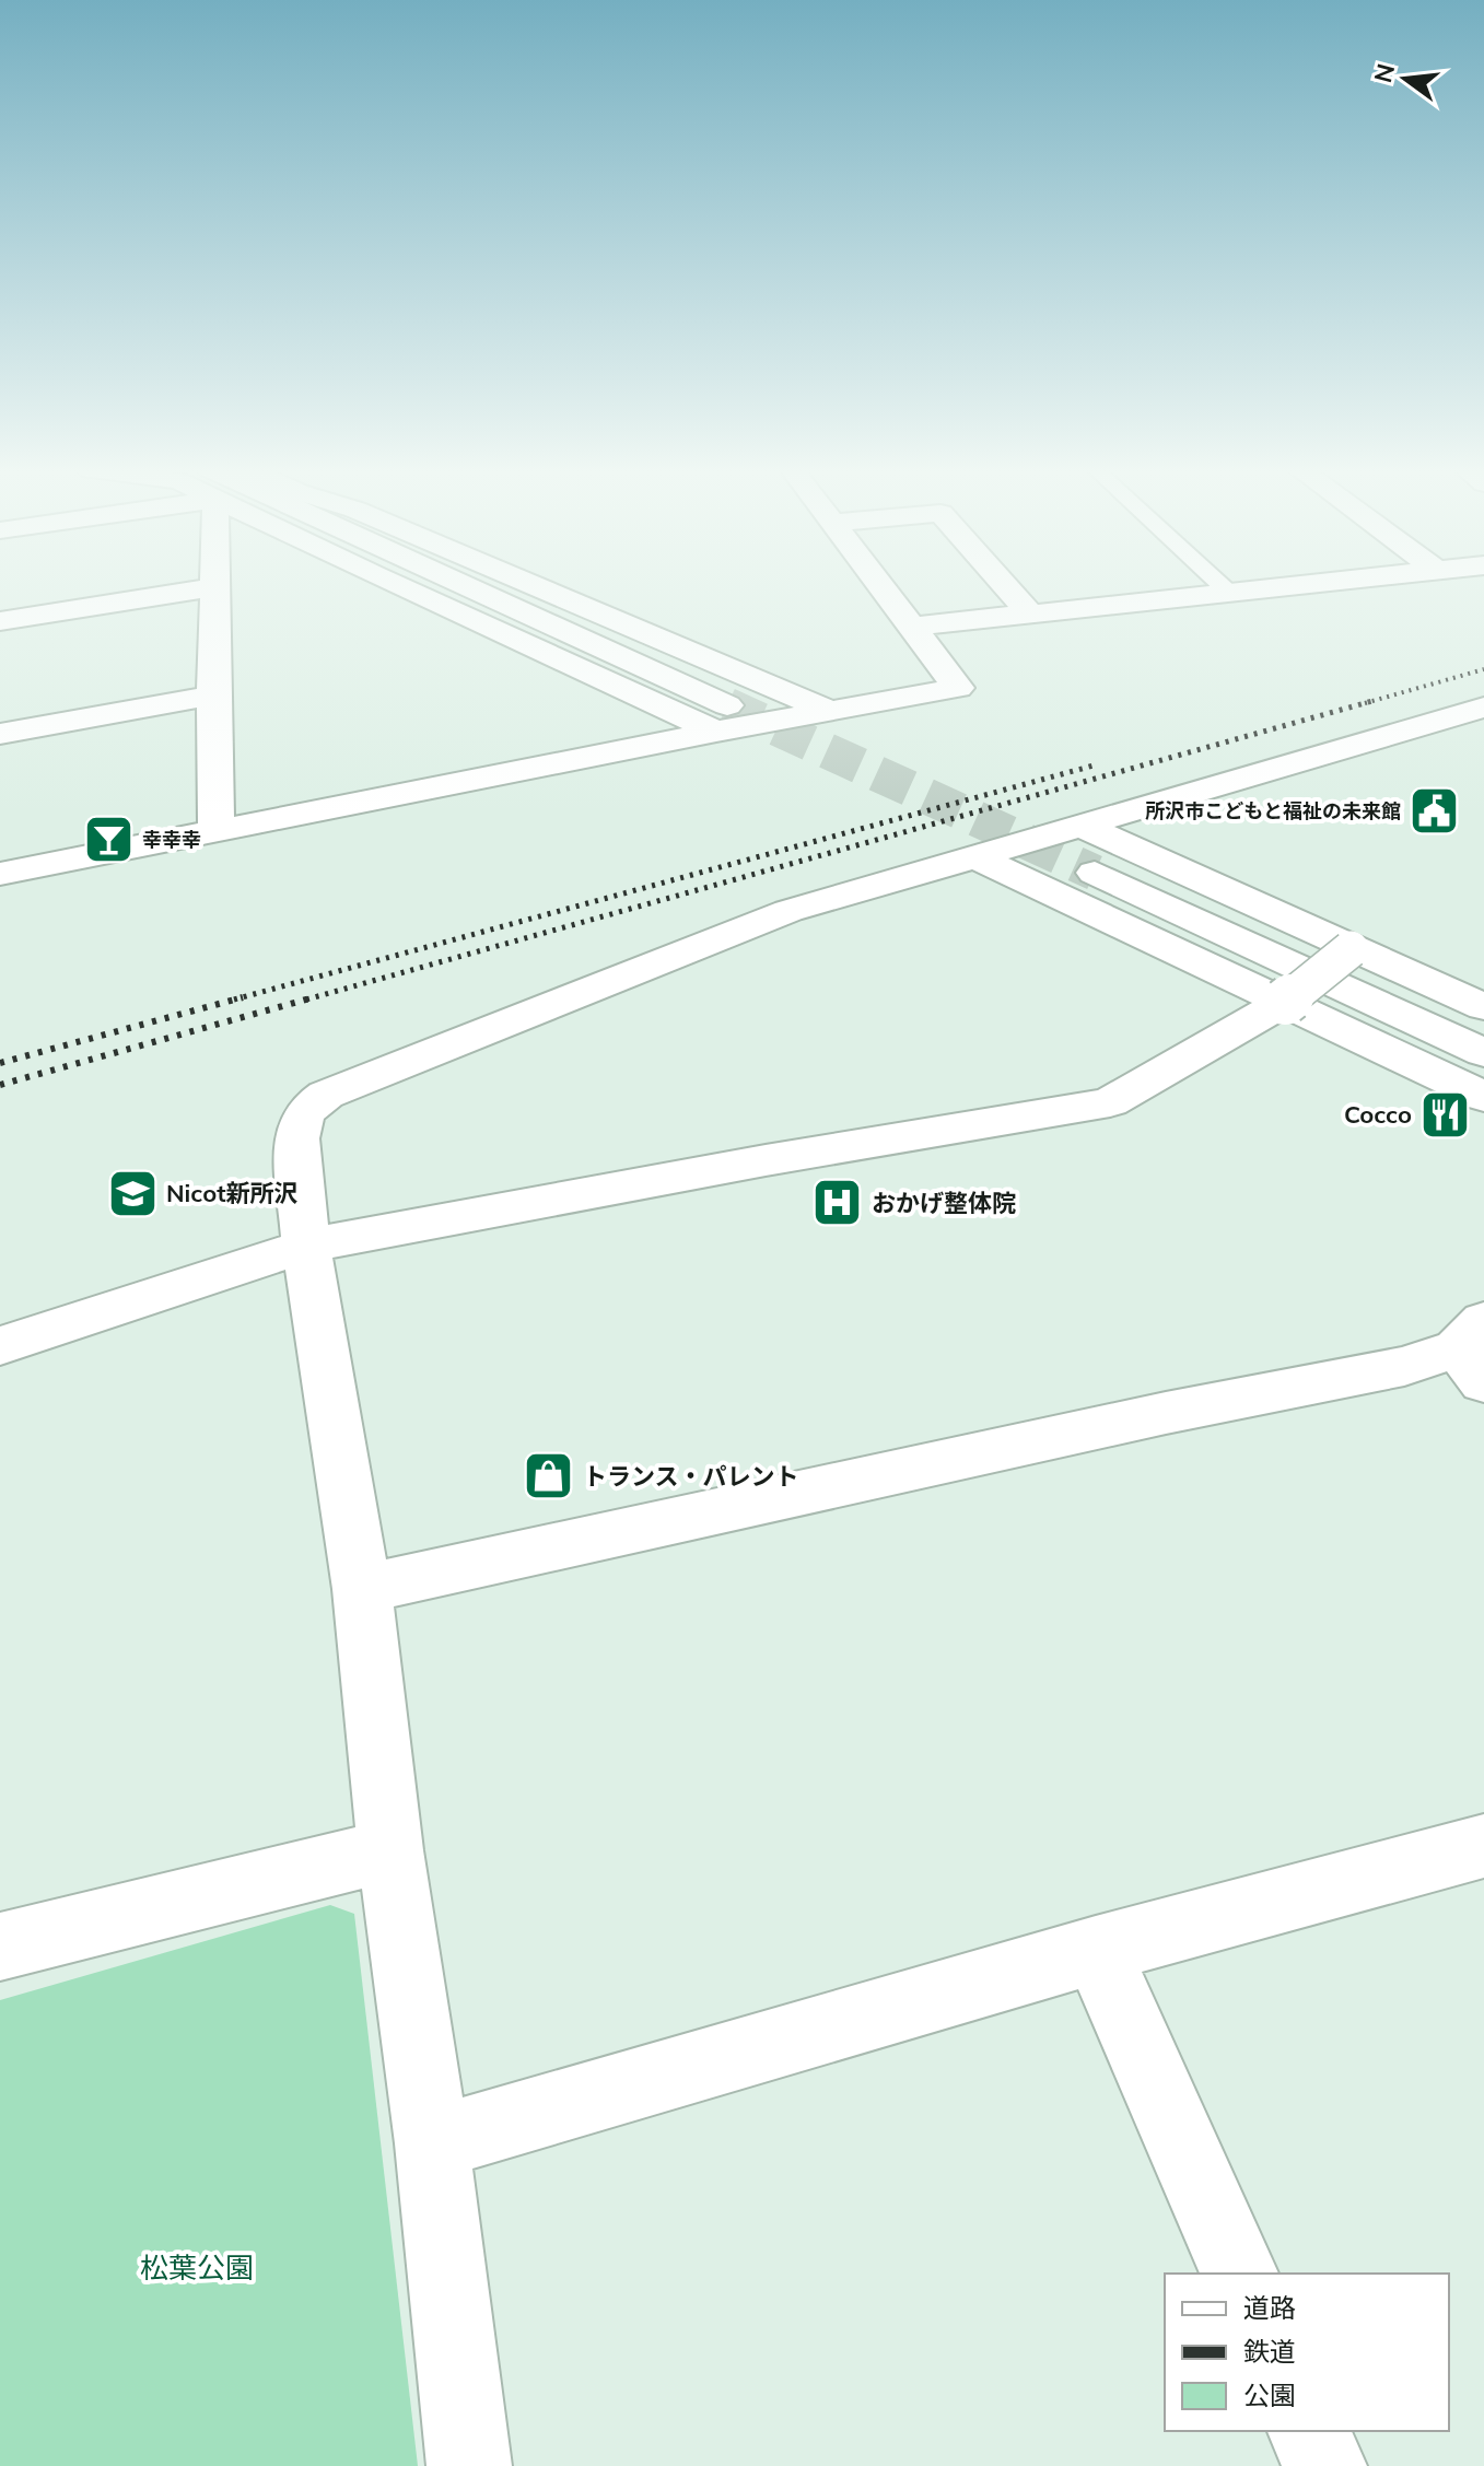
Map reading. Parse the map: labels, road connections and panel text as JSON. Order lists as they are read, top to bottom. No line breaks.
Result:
{"parks":["松葉公園"],"places":{"public building":["所沢市こどもと福祉の未来館"],"bar":["幸幸幸"],"restaurant":["Cocco"],"school or university":["Nicot新所沢"],"hospital":["おかげ整体院"],"shop":["トランス・パレント"]},"legend":["道路","鉄道","公園"],"north":"left"}
